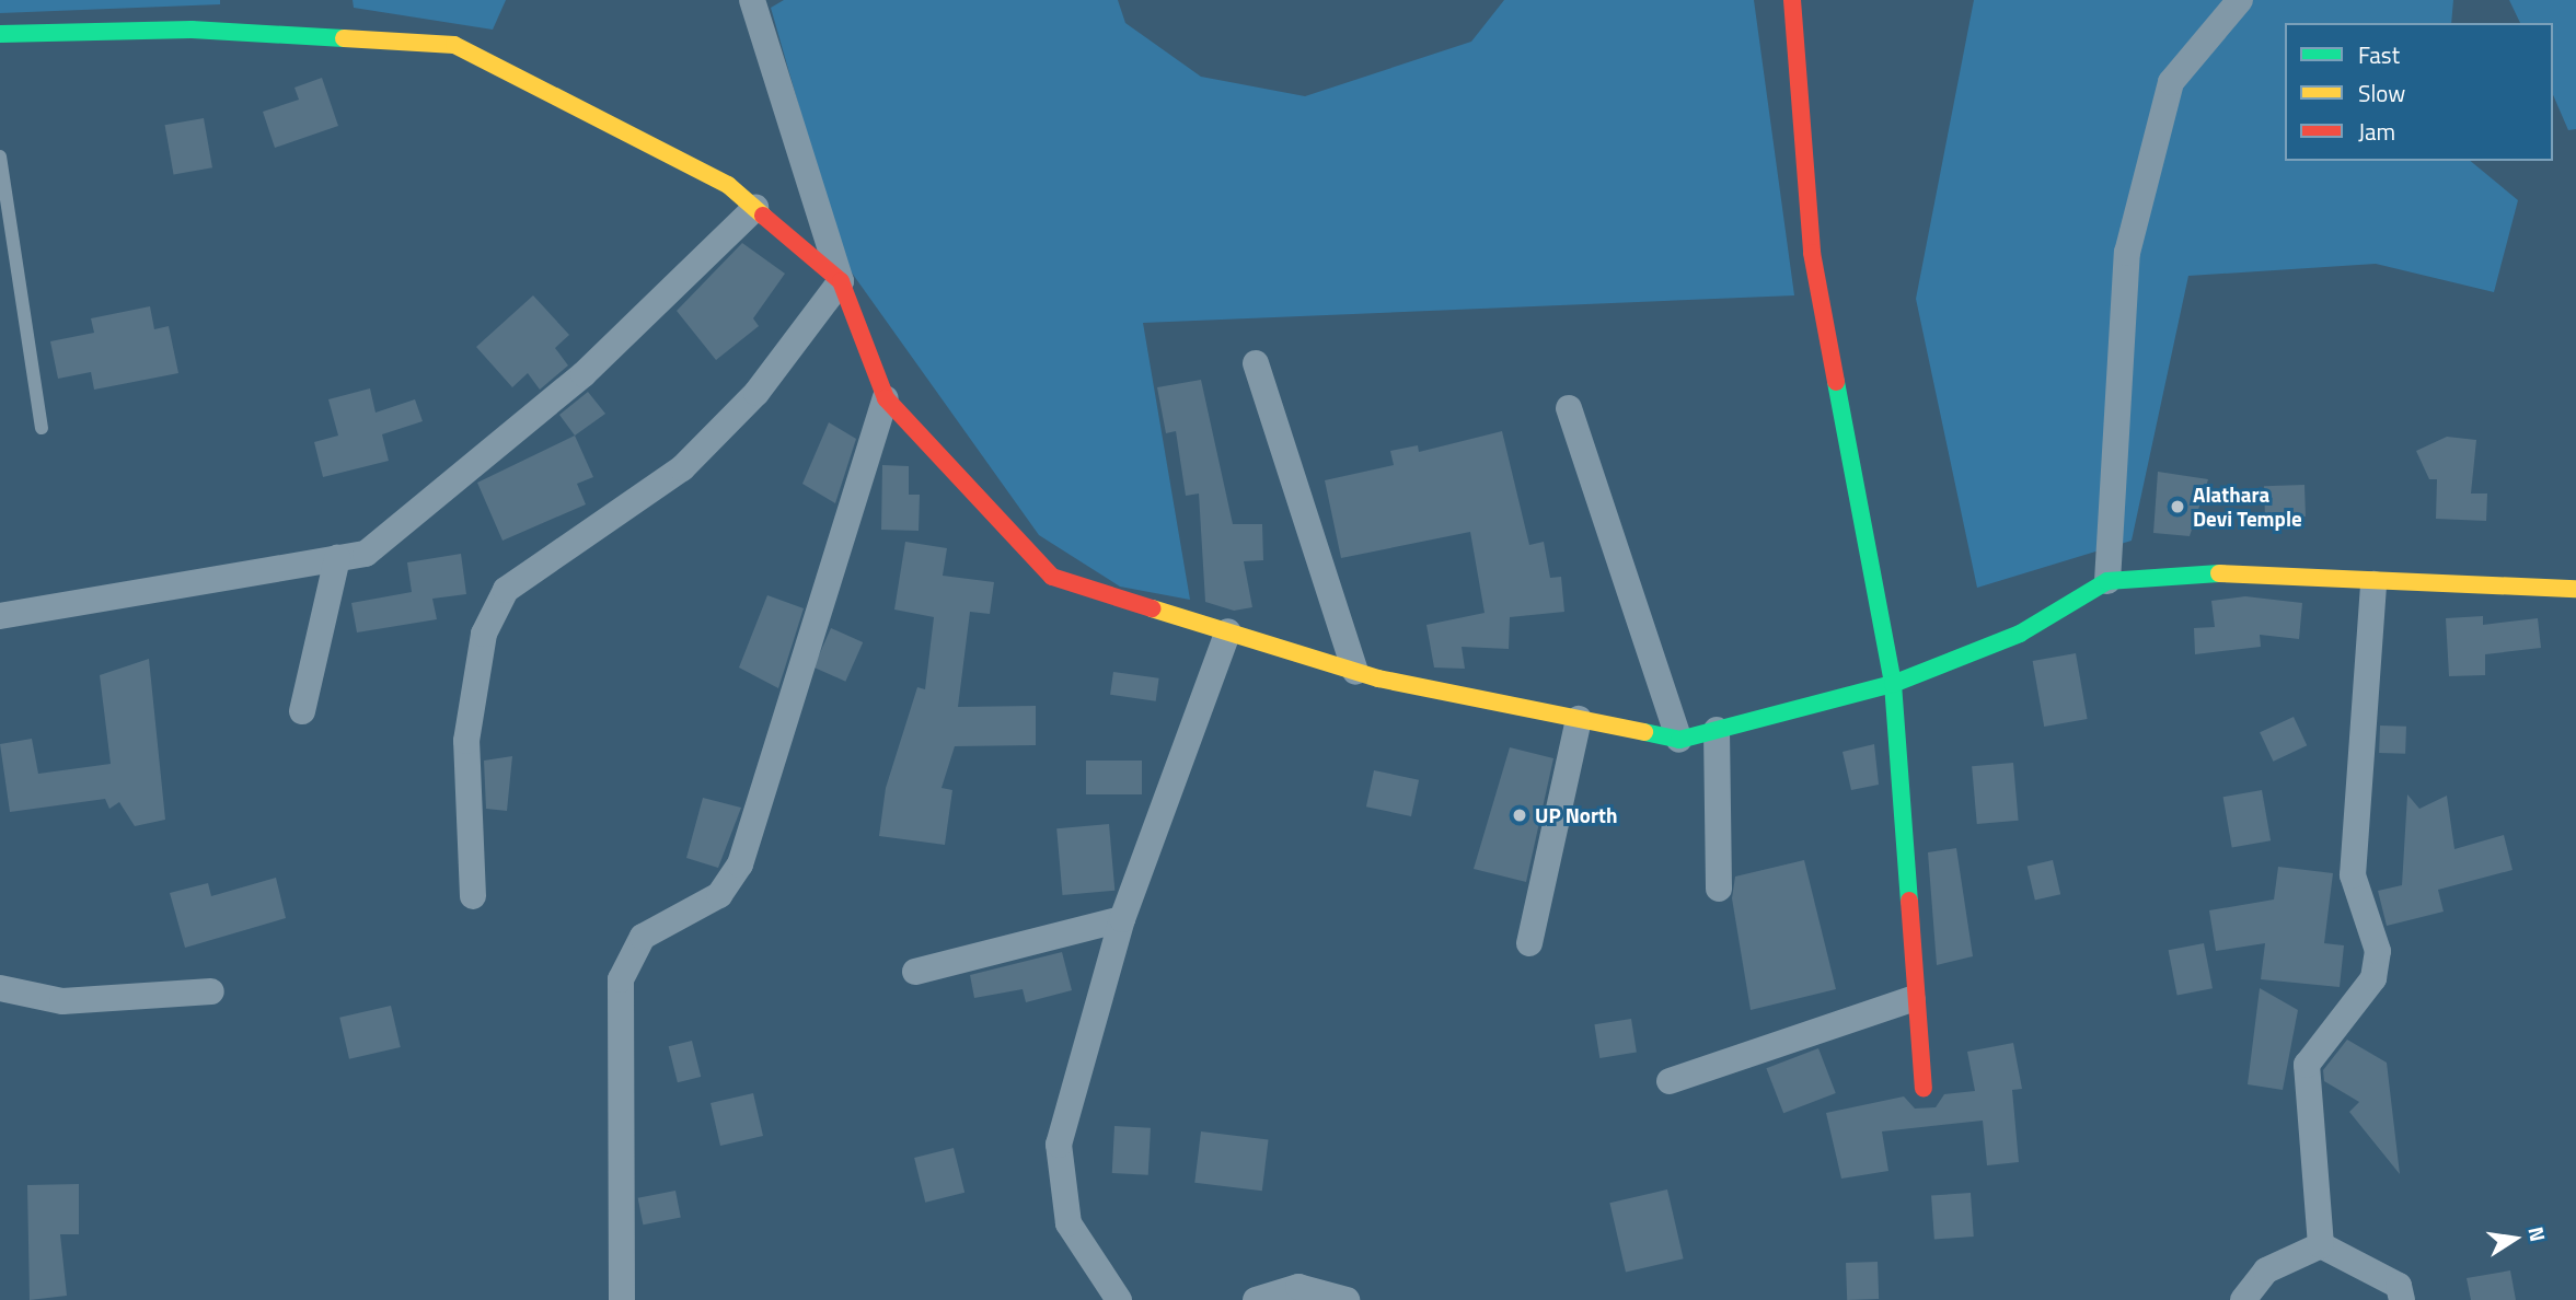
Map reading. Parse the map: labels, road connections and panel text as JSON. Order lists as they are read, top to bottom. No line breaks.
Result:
{"places":["Alathara Devi Temple","UP North"],"legend":["Fast","Slow","Jam"],"north":"right"}
